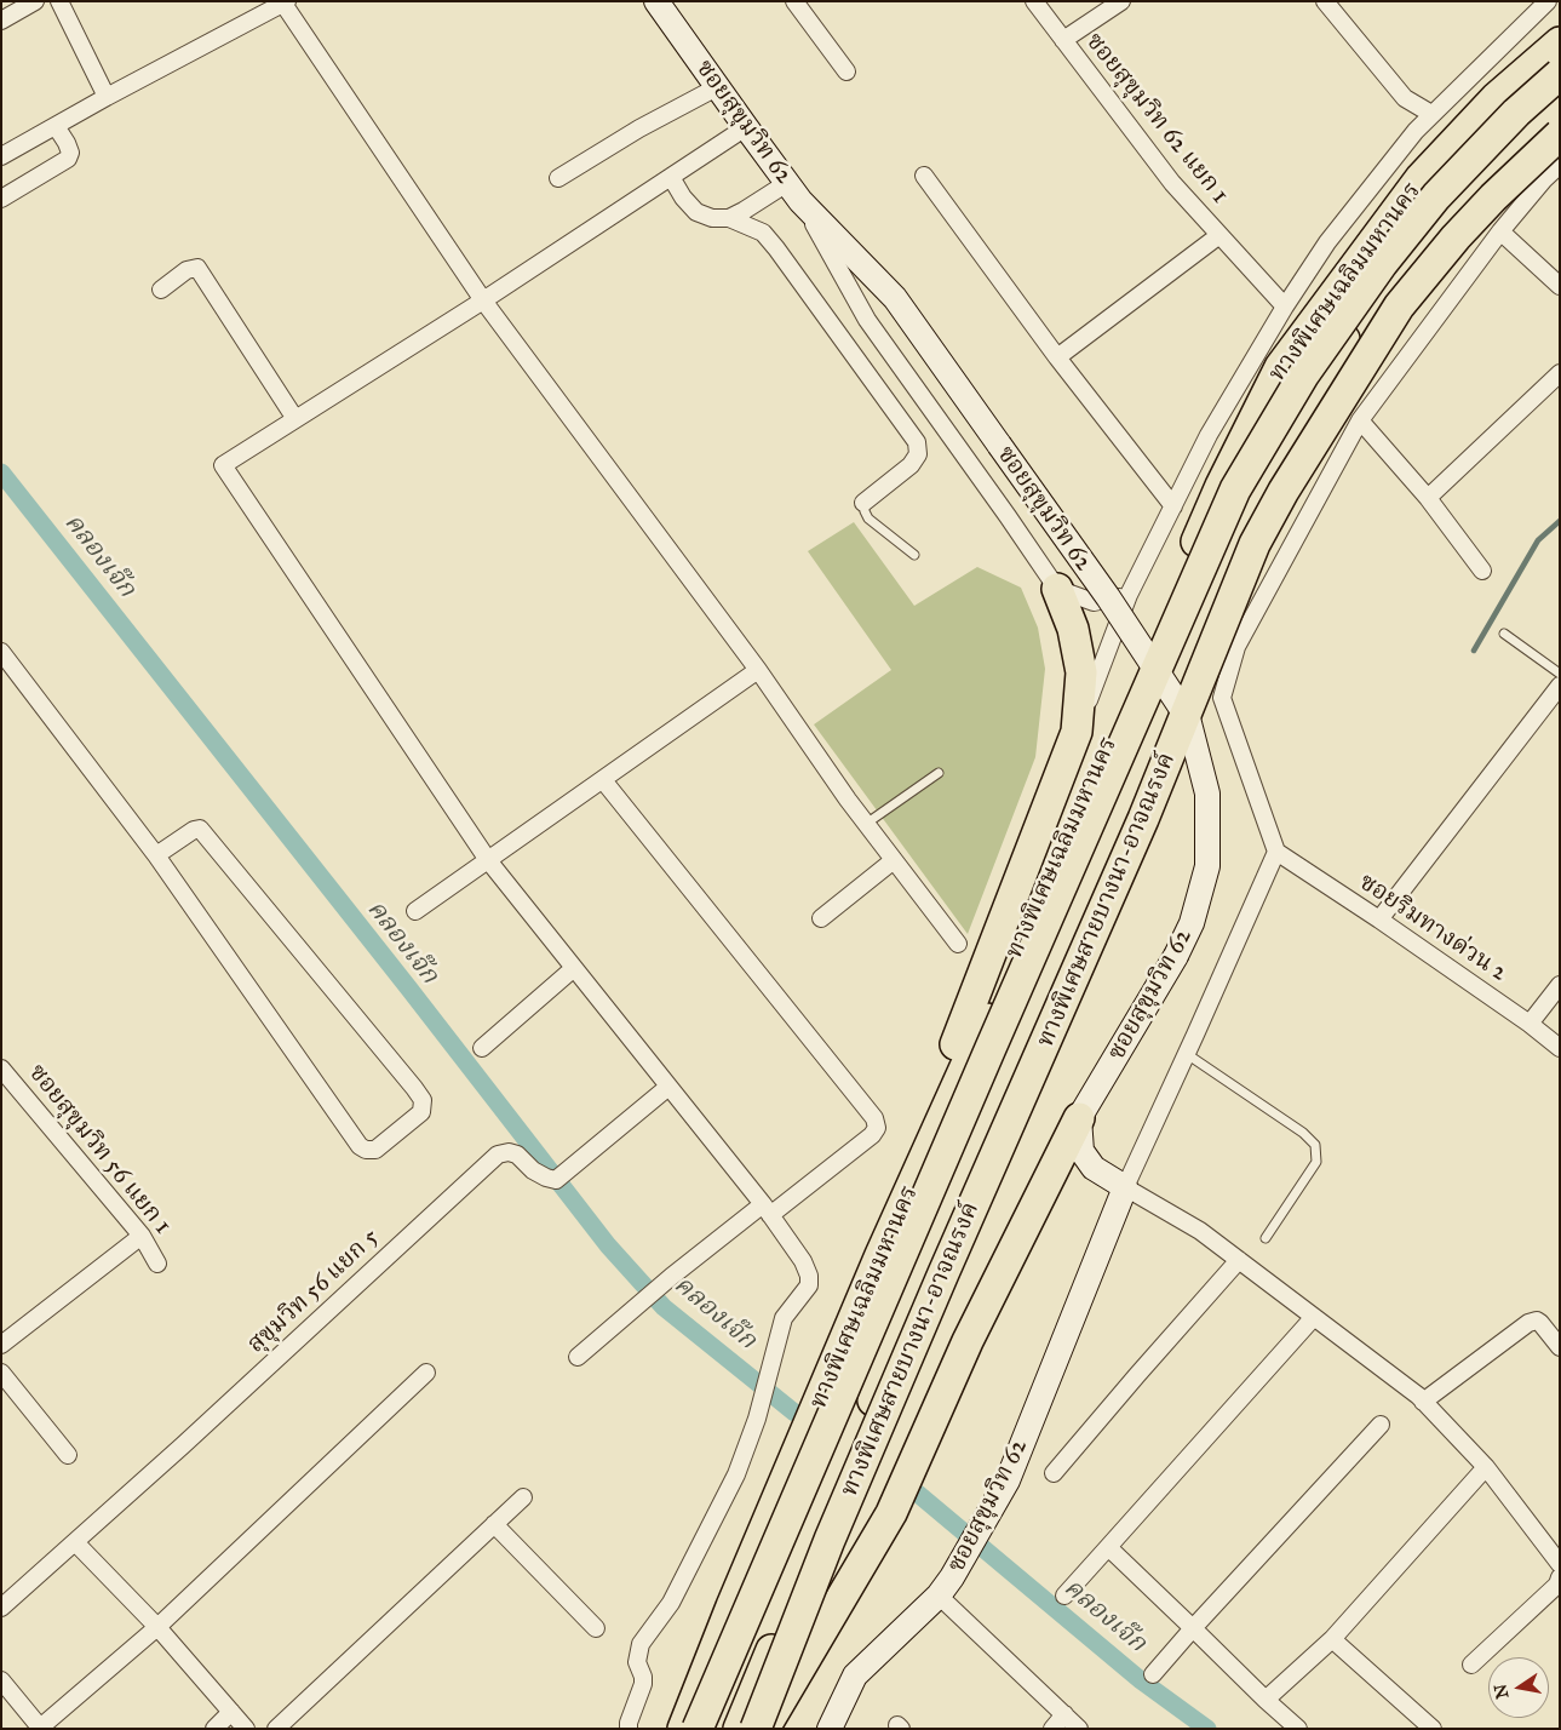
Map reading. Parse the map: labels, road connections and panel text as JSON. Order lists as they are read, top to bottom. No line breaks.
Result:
{"streets":{"highway":["ทางพิเศษเฉลิมมหานคร","ทางพิเศษสายบางนา-อาจณรงค์"],"street":["ซอยสุขุมวิท 62 แยก 1","ซอยสุขุมวิท 62","ซอยริมทางด่วน 2","ซอยสุขุมวิท 56 แยก 1","สุขุมวิท 56 แยก 5"]},"water":["คลองเจ๊ก"],"north":"left"}
